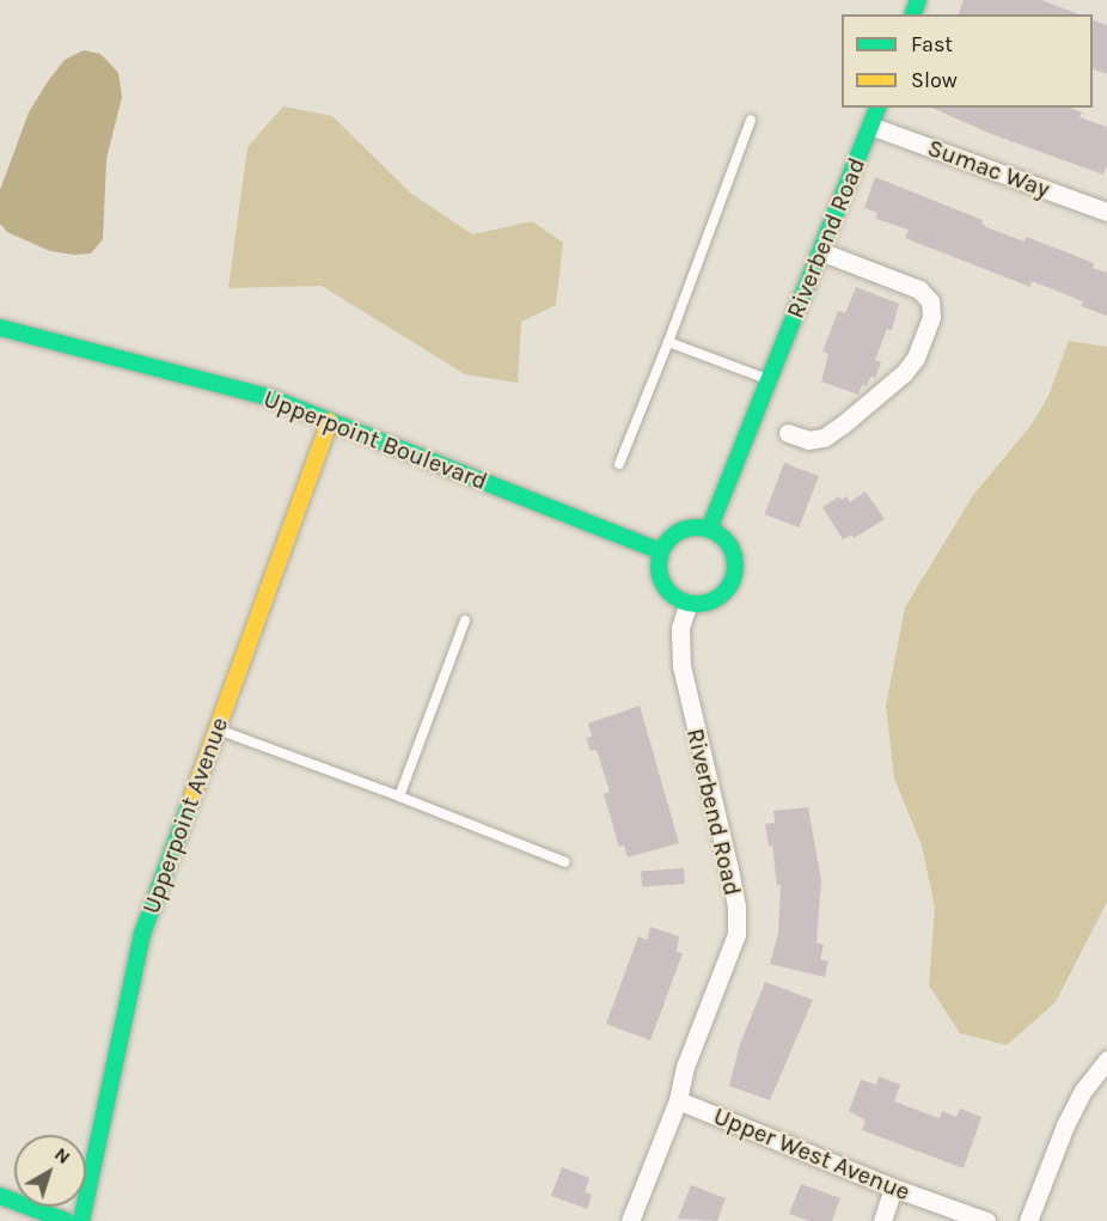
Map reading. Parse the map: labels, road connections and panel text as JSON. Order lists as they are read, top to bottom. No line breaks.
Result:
{"streets":{"street":["Sumac Way","Riverbend Road","Upperpoint Boulevard","Upperpoint Avenue","Upper West Avenue"]},"crossings":[["Sumac Way","Riverbend Road"],["Riverbend Road","Upperpoint Boulevard"],["Riverbend Road","Upper West Avenue"],["Upperpoint Boulevard","Upperpoint Avenue"]],"legend":["Fast","Slow"],"north":"top right"}
